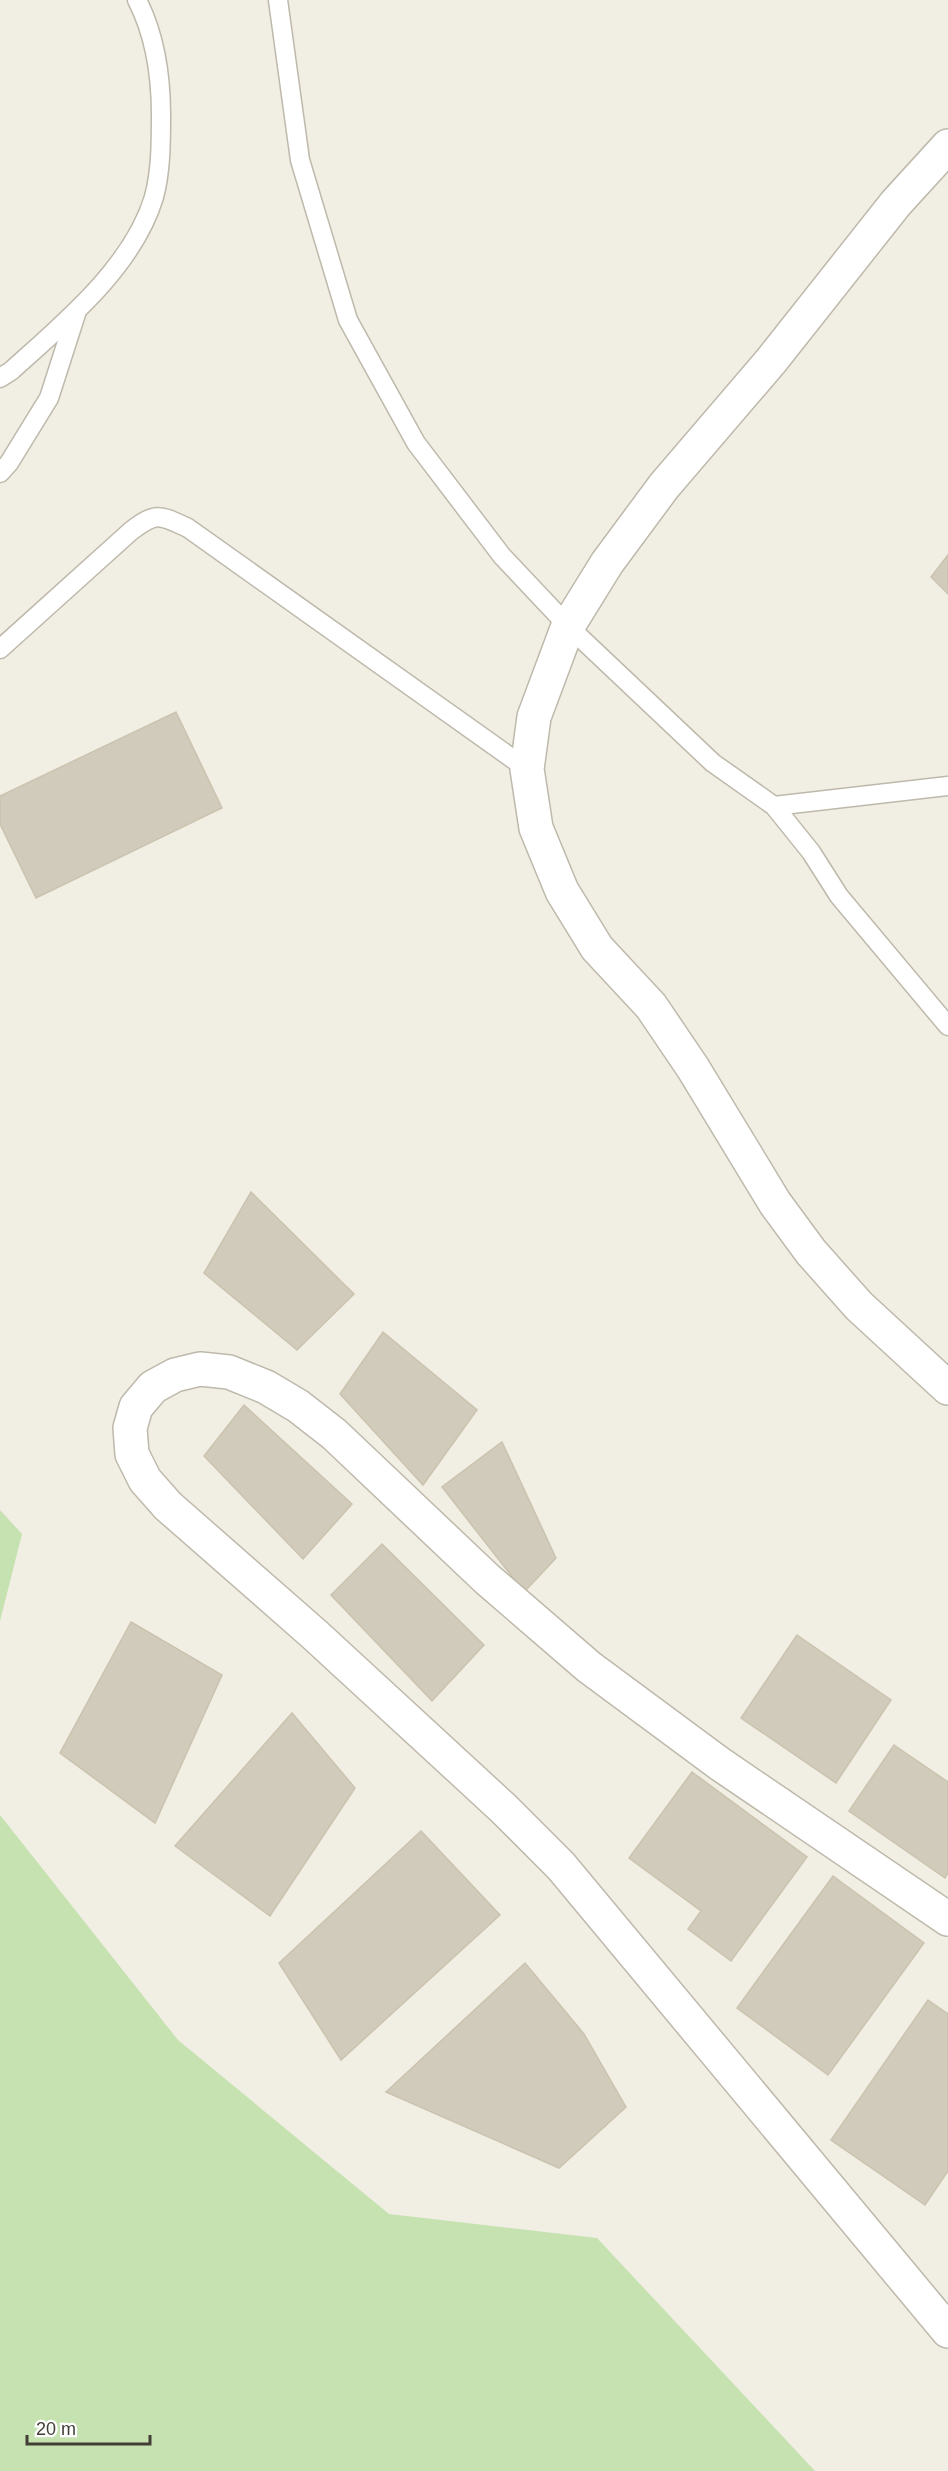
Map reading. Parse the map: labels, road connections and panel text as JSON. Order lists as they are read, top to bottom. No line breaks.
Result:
{"scale_bar":"20 m"}
